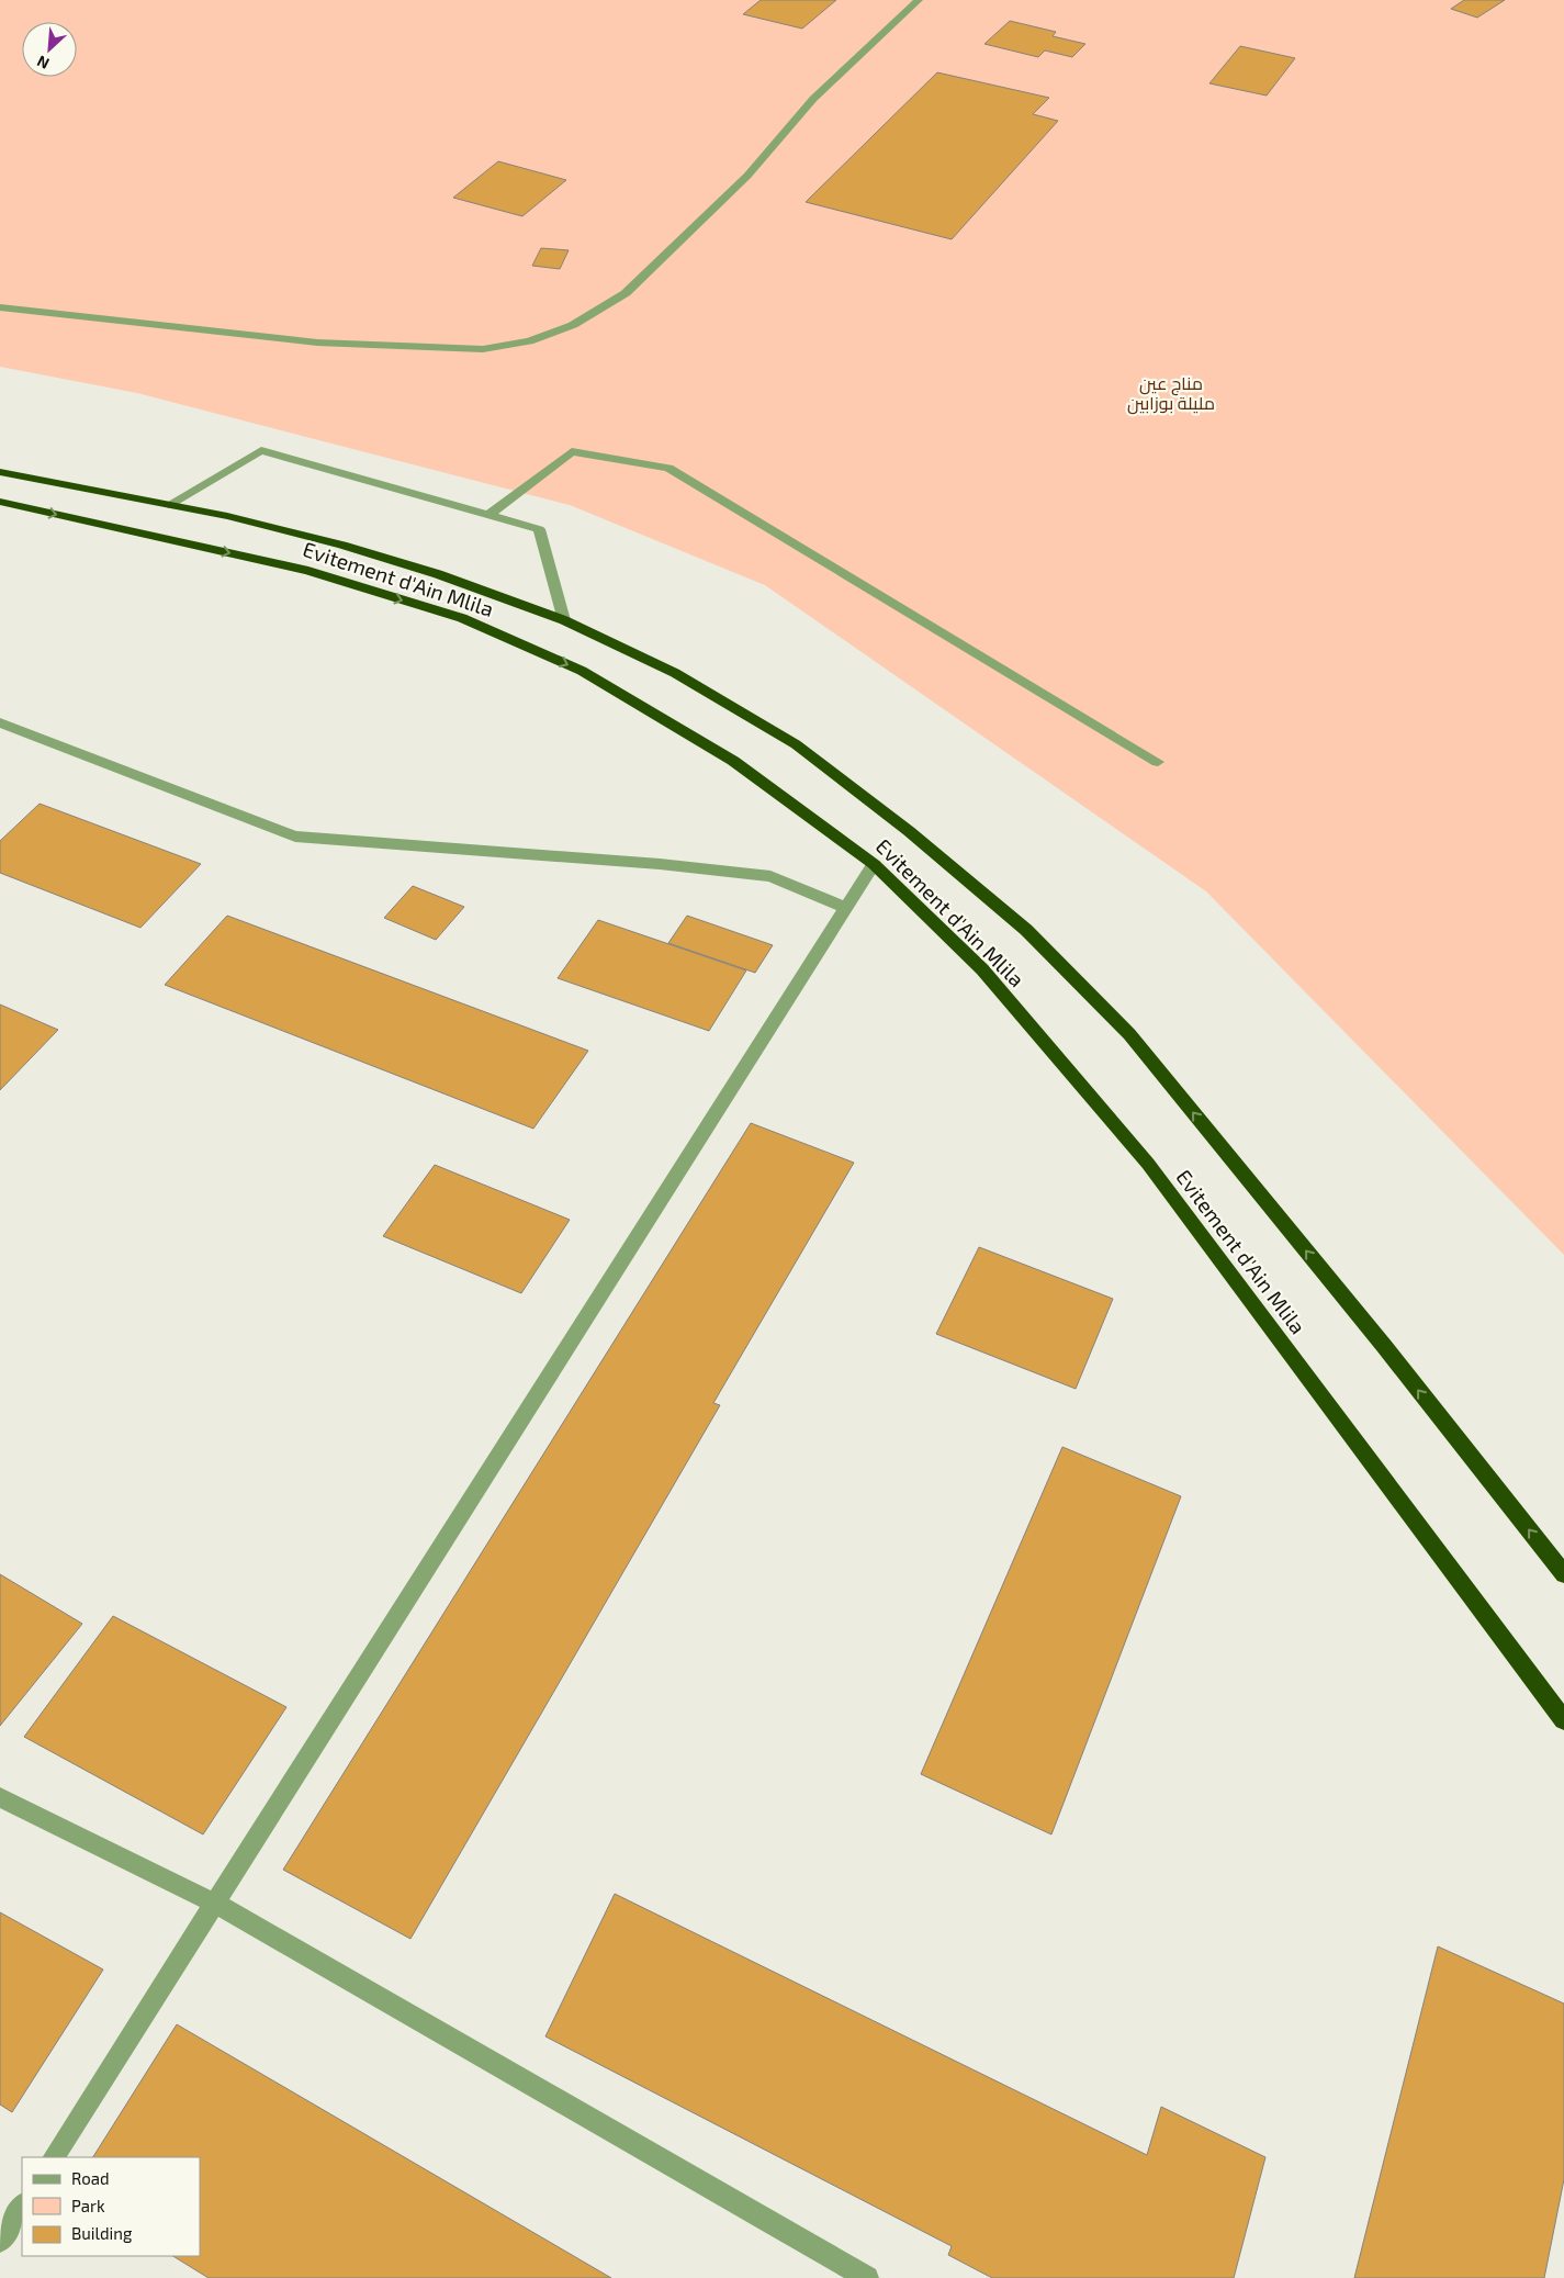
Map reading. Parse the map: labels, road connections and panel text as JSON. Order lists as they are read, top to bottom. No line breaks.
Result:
{"streets":{"highway":["Evitement d'Ain Mlila"]},"parks":["مناج عين مليلة بوزابين"],"legend":["Road","Park","Building"],"north":"bottom left"}
